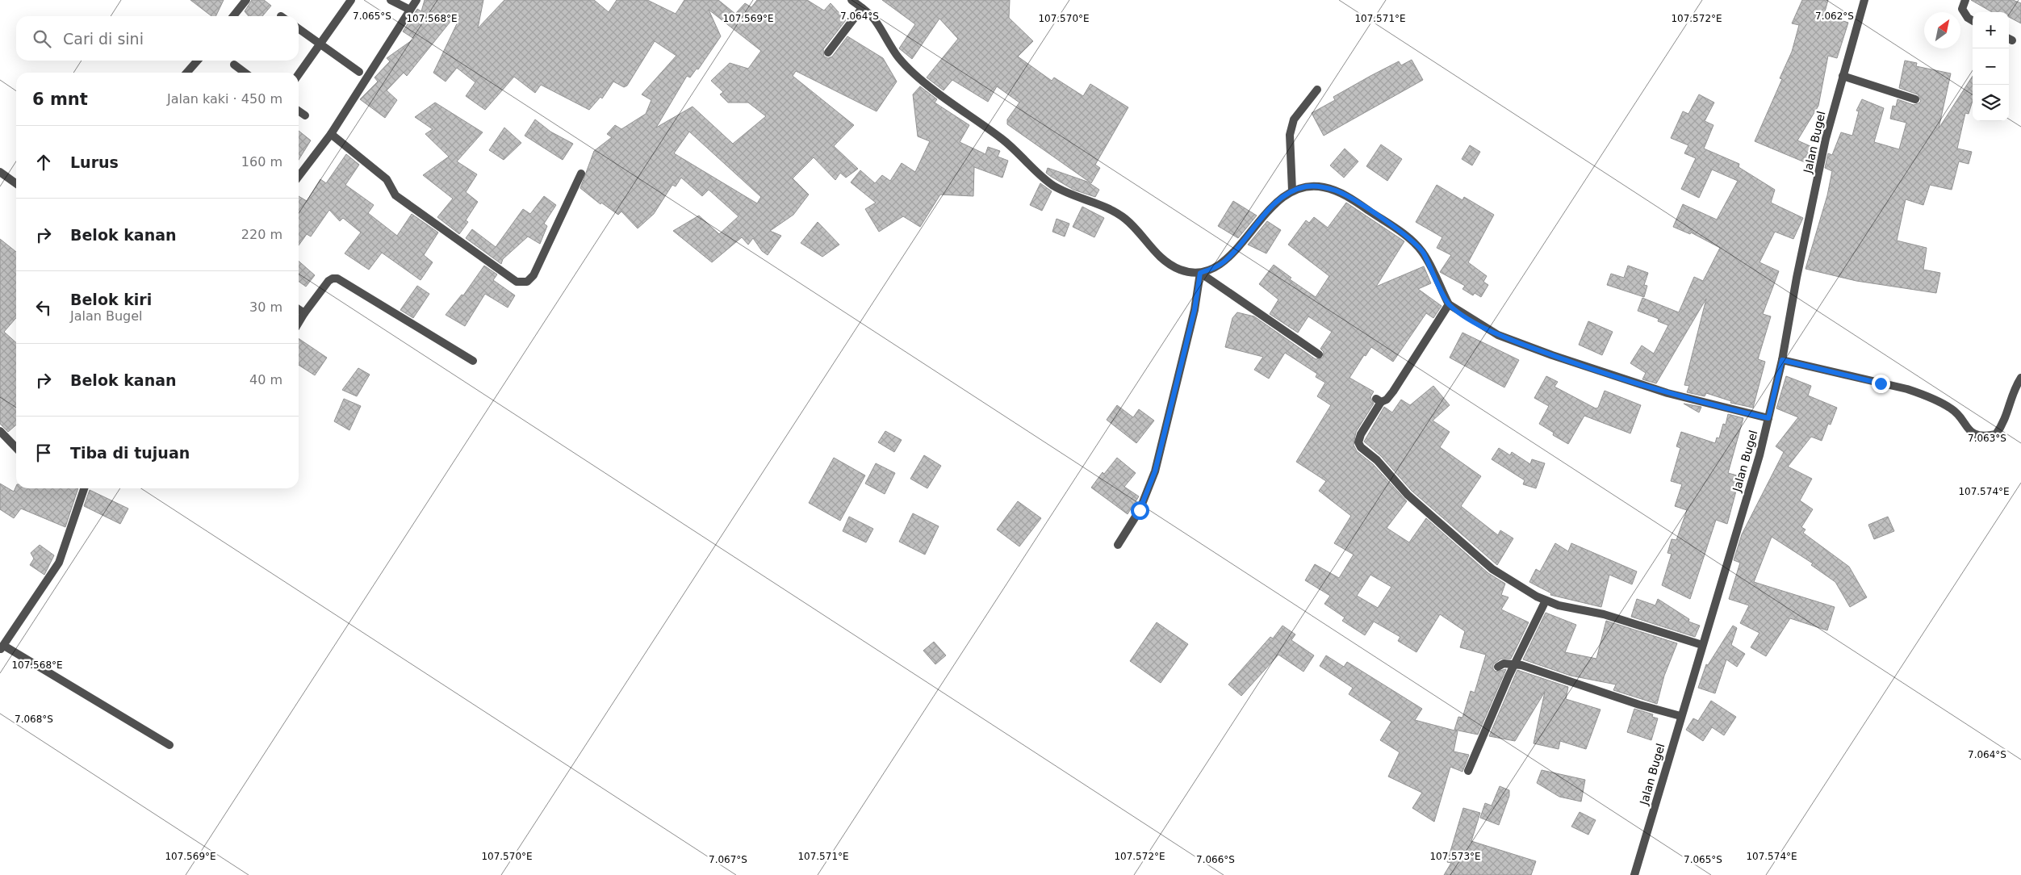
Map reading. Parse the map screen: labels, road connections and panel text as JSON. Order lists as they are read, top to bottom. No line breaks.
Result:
{"streets":{"street":["Jalan Bugel"]},"north":"top right","page":{"map_buttons":["+","−"],"search":"Cari di sini","heading":["6 mnt","Jalan kaki · 450 m"],"list":[["Lurus","160 m"],["Belok kanan","220 m"],["Belok kiri","Jalan Bugel","30 m"],["Belok kanan","40 m"],"Tiba di tujuan"]},"coordinates":["7.065°S","7.064°S","7.062°S","107.568°E","107.569°E","107.570°E","107.571°E","107.572°E","7.063°S","107.574°E","7.068°S","107.573°E","7.067°S","7.066°S"]}
